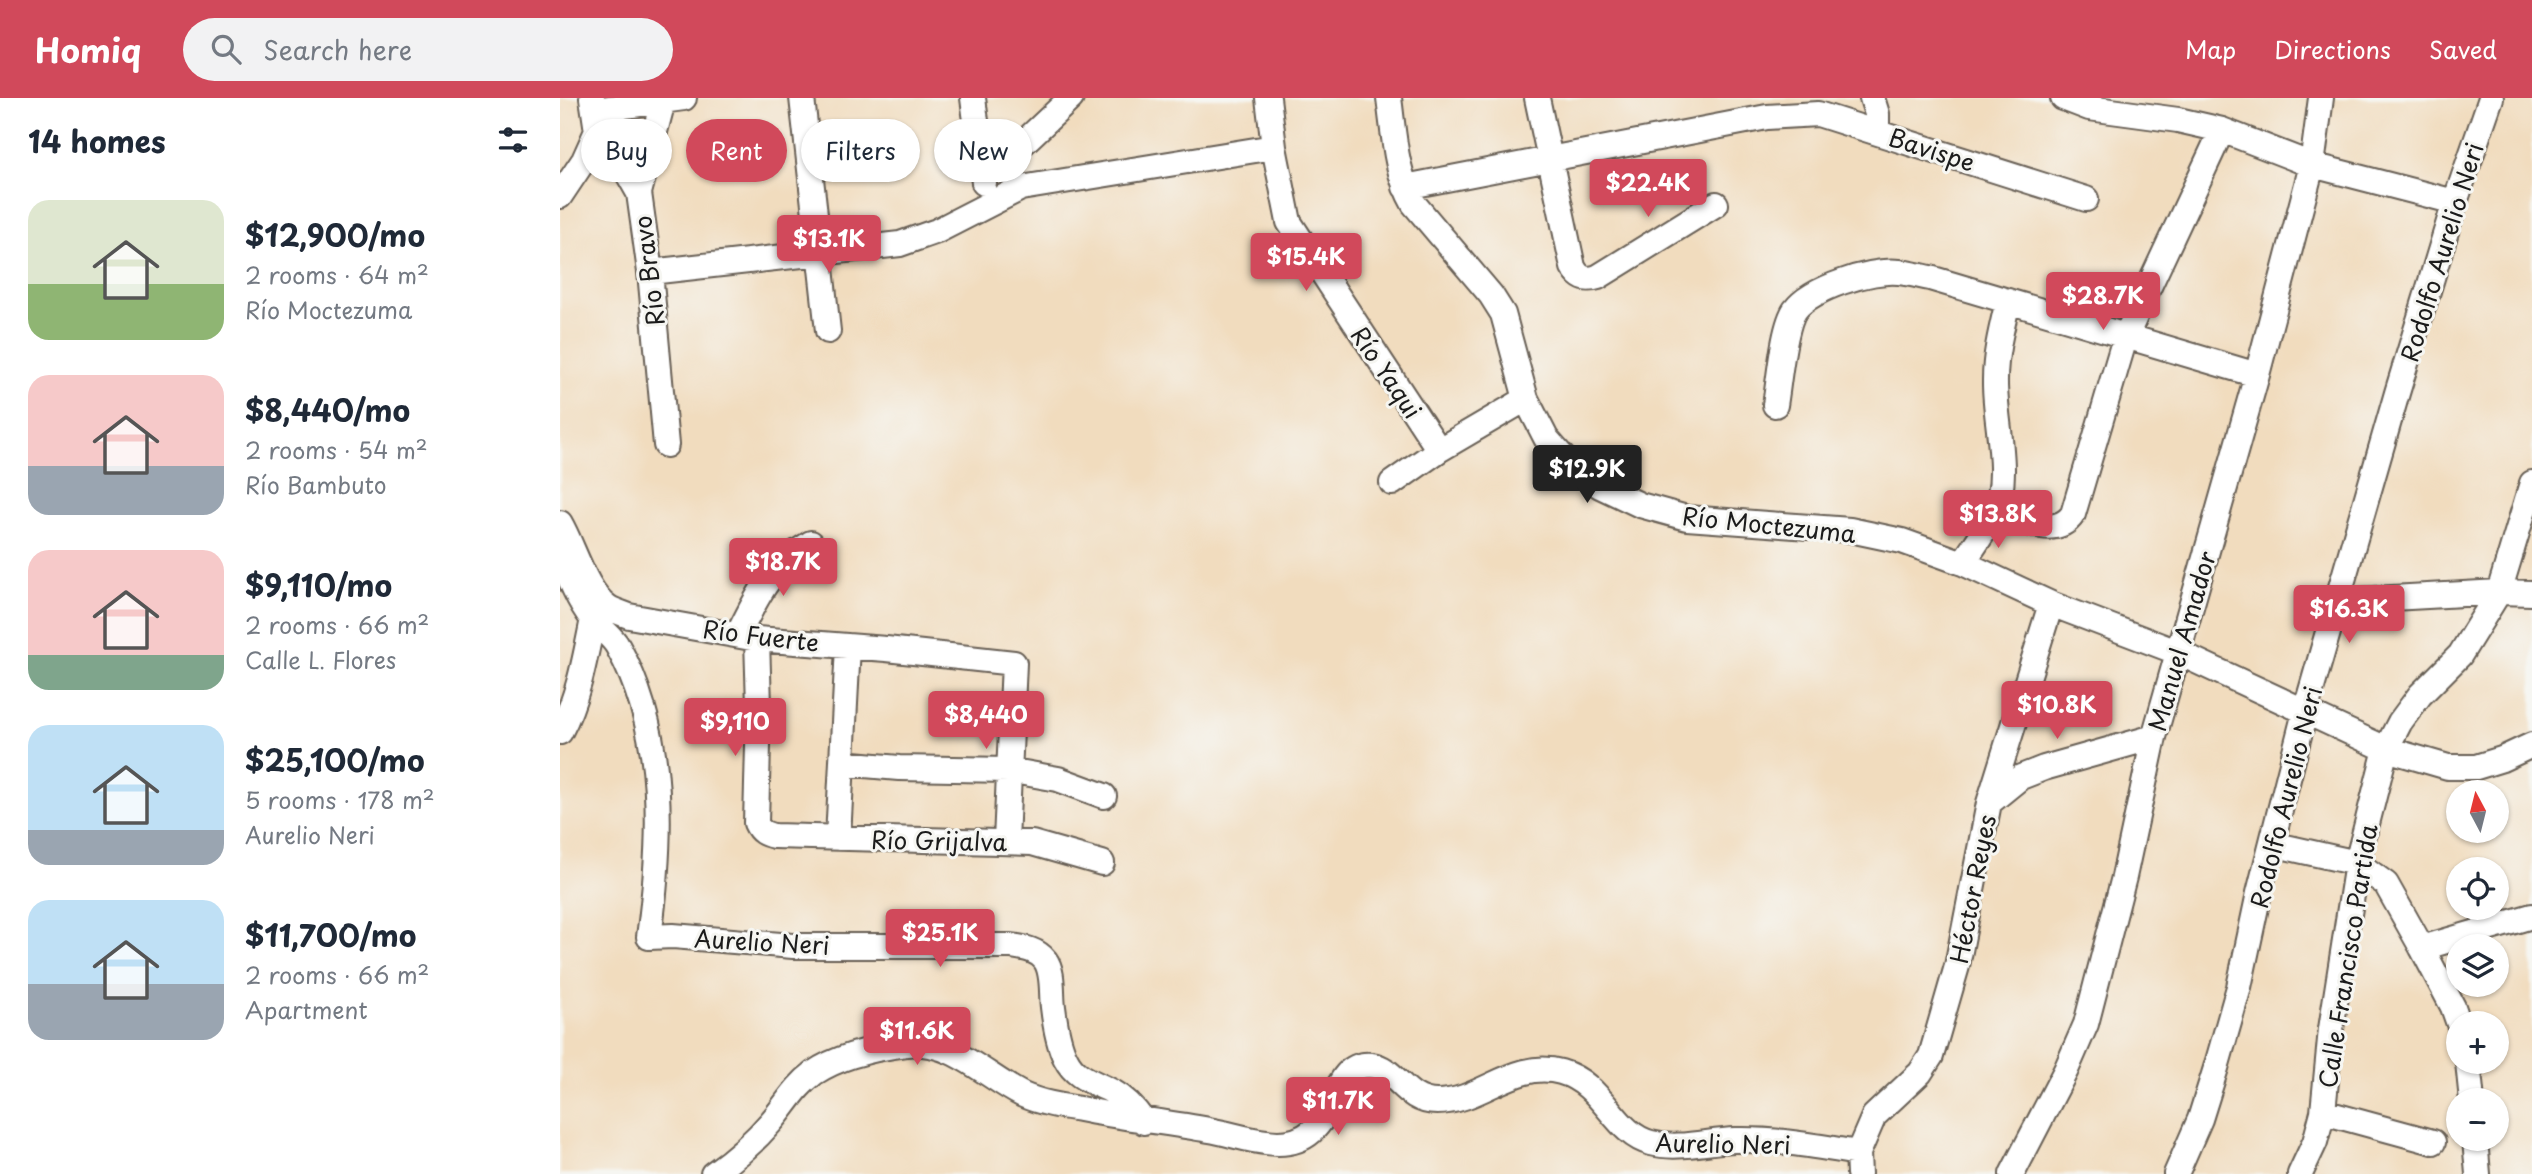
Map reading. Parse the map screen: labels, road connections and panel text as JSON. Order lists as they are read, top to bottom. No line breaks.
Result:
{"streets":{"street":["Bavispe","Rodolfo Aurelio Neri","Río Bravo","Río Yaqui","Río Moctezuma","Río Fuerte","Manuel Amador","Río Grijalva","Héctor Reyes","Aurelio Neri","Calle Francisco Partida"]},"crossings":[["Bavispe","Río Moctezuma"],["Rodolfo Aurelio Neri","Río Moctezuma"],["Río Moctezuma","Manuel Amador"],["Río Moctezuma","Héctor Reyes"],["Río Moctezuma","Calle Francisco Partida"],["Río Fuerte","Río Grijalva"],["Héctor Reyes","Aurelio Neri"]],"north":"top","page":{"header":"Homiq","search":"Search here","nav":["Map","Directions","Saved"],"heading":"14 homes","chip":["Buy","Rent","Filters","New"],"price":["$22.4K","$13.1K","$15.4K","$28.7K","$12.9K","$13.8K","$18.7K","$16.3K","$10.8K","$8,440","$9,110","$25.1K","$11.6K","$11.7K"],"list":[{"name":"$12,900/mo","note":"2 rooms · 64 m² · Río Moctezuma"},{"name":"$8,440/mo","note":"2 rooms · 54 m² · Río Bambuto"},{"name":"$9,110/mo","note":"2 rooms · 66 m² · Calle L. Flores"},{"name":"$25,100/mo","note":"5 rooms · 178 m² · Aurelio Neri"},{"name":"$11,700/mo","note":"2 rooms · 66 m² · Apartment"}],"map_buttons":["+","−"]}}
